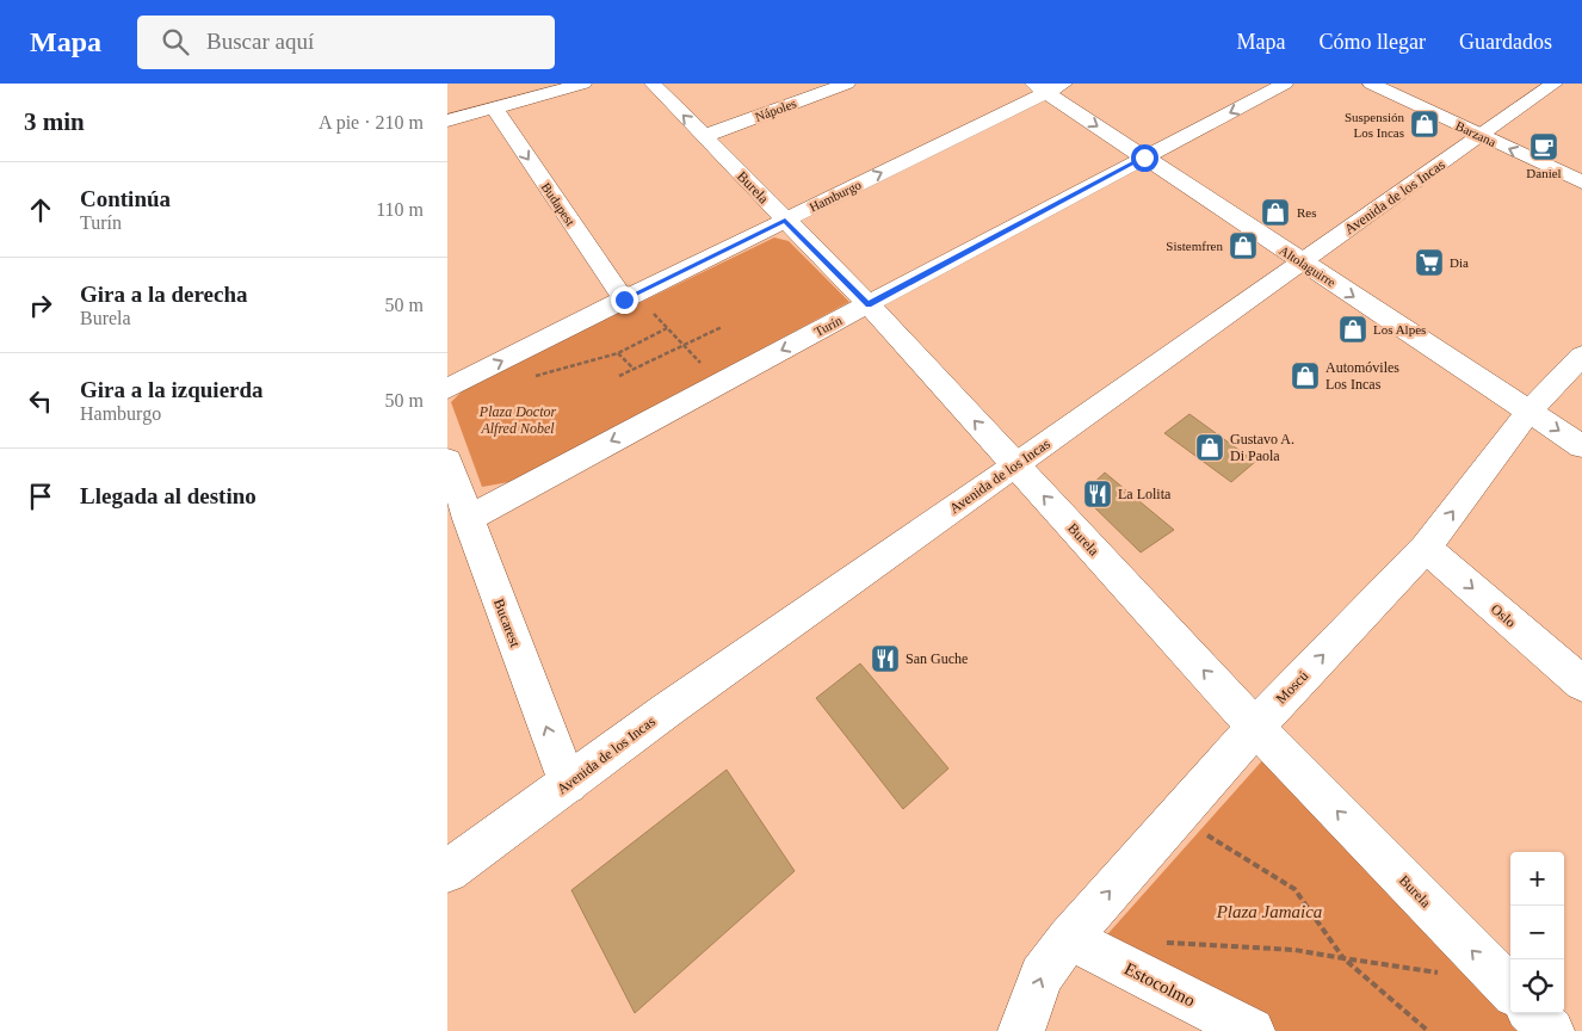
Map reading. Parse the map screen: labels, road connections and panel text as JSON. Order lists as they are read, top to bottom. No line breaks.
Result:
{"streets":{"street":["Nápoles","Barzana","Burela","Hamburgo","Avenida de los Incas","Budapest","Altolaguirre","Turín","Oslo","Bucarest","Moscú","Estocolmo"]},"crossings":[["Nápoles","Burela"],["Barzana","Avenida de los Incas"],["Burela","Hamburgo"],["Burela","Avenida de los Incas"],["Burela","Turín"],["Burela","Moscú"],["Hamburgo","Budapest"],["Hamburgo","Altolaguirre"],["Avenida de los Incas","Altolaguirre"],["Avenida de los Incas","Bucarest"],["Altolaguirre","Turín"],["Altolaguirre","Moscú"],["Turín","Bucarest"],["Oslo","Moscú"],["Moscú","Estocolmo"]],"one_way":["Barzana","Burela","Hamburgo","Budapest","Altolaguirre","Turín","Oslo","Bucarest","Moscú"],"parks":["Plaza Doctor Alfred Nobel","Plaza Jamaica"],"places":{"shop":["Suspensión Los Incas","Res","Sistemfren","Los Alpes","Automóviles Los Incas","Gustavo A. Di Paola"],"cafe":["Daniel"],"supermarket":["Dia"],"restaurant":["La Lolita","San Guche"]},"page":{"header":"Mapa","search":"Buscar aquí","nav":["Mapa","Cómo llegar","Guardados"],"heading":["3 min","A pie · 210 m"],"list":[["Continúa","Turín","110 m"],["Gira a la derecha","Burela","50 m"],["Gira a la izquierda","Hamburgo","50 m"],"Llegada al destino"],"map_buttons":["+","−"]}}
